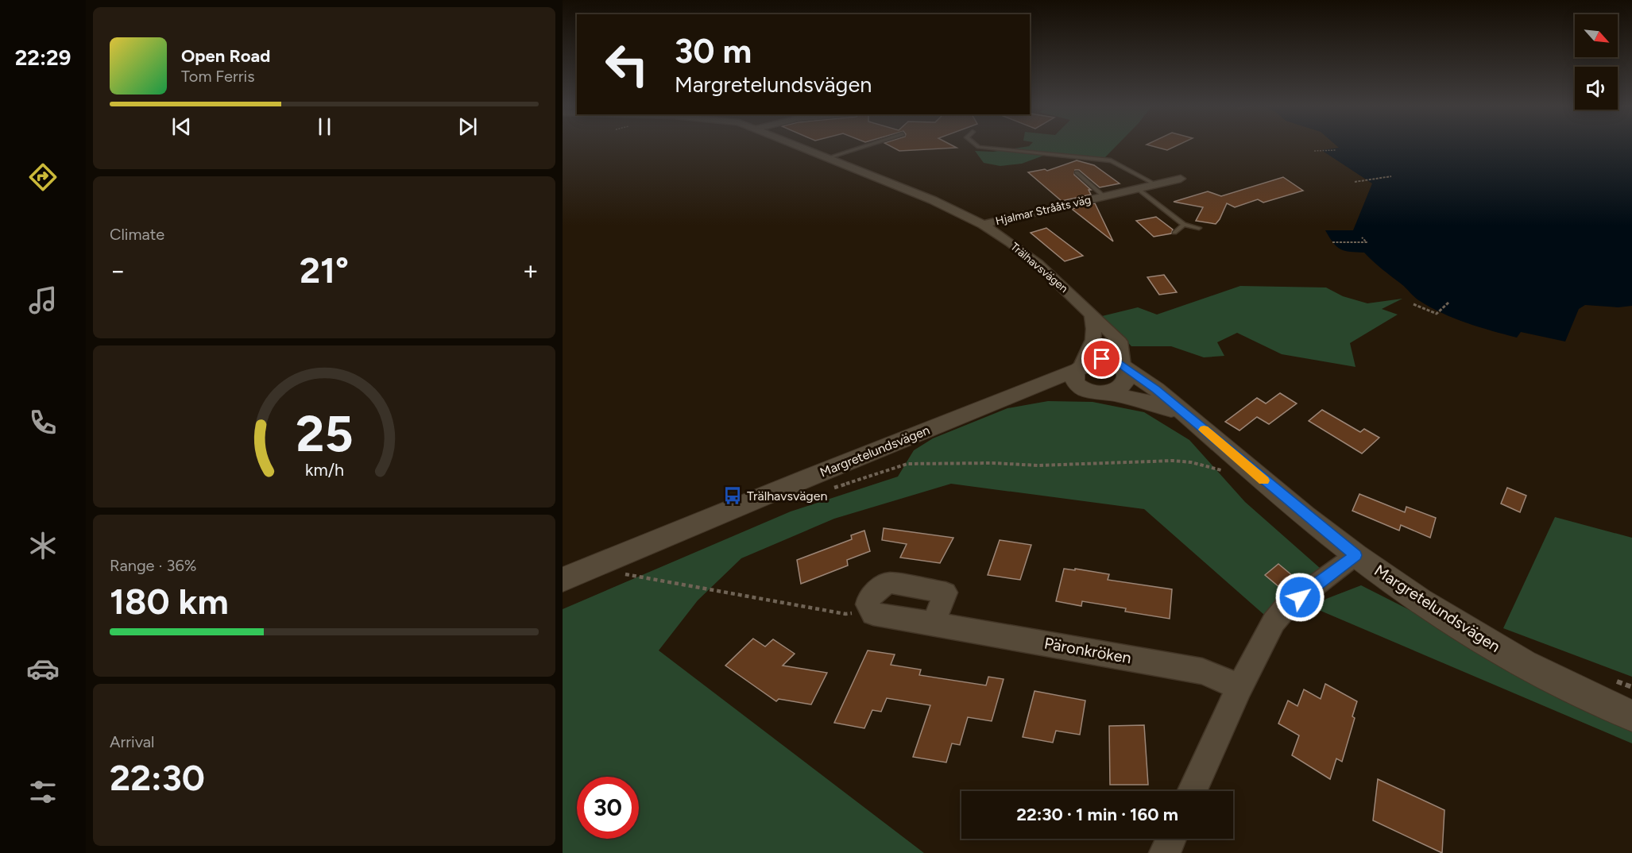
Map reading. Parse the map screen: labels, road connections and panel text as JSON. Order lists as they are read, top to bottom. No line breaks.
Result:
{"streets":{"street":["Hjalmar Strååts väg","Trälhavsvägen","Margretelundsvägen","Päronkröken"]},"crossings":[["Hjalmar Strååts väg","Trälhavsvägen"],["Trälhavsvägen","Margretelundsvägen"]],"places":{"bus stop":["Trälhavsvägen"]},"north":"bottom right","page":{"tabs":"22:29","turn":["30 m","Margretelundsvägen"],"song":["Open Road","Tom Ferris"],"tile":["Climate",["Range · 36%","180 km"],["Arrival","22:30"]],"heat":["−","21°","+"],"limit":"30","trip":"22:30 · 1 min · 160 m","gauge":["25","km/h"]}}
